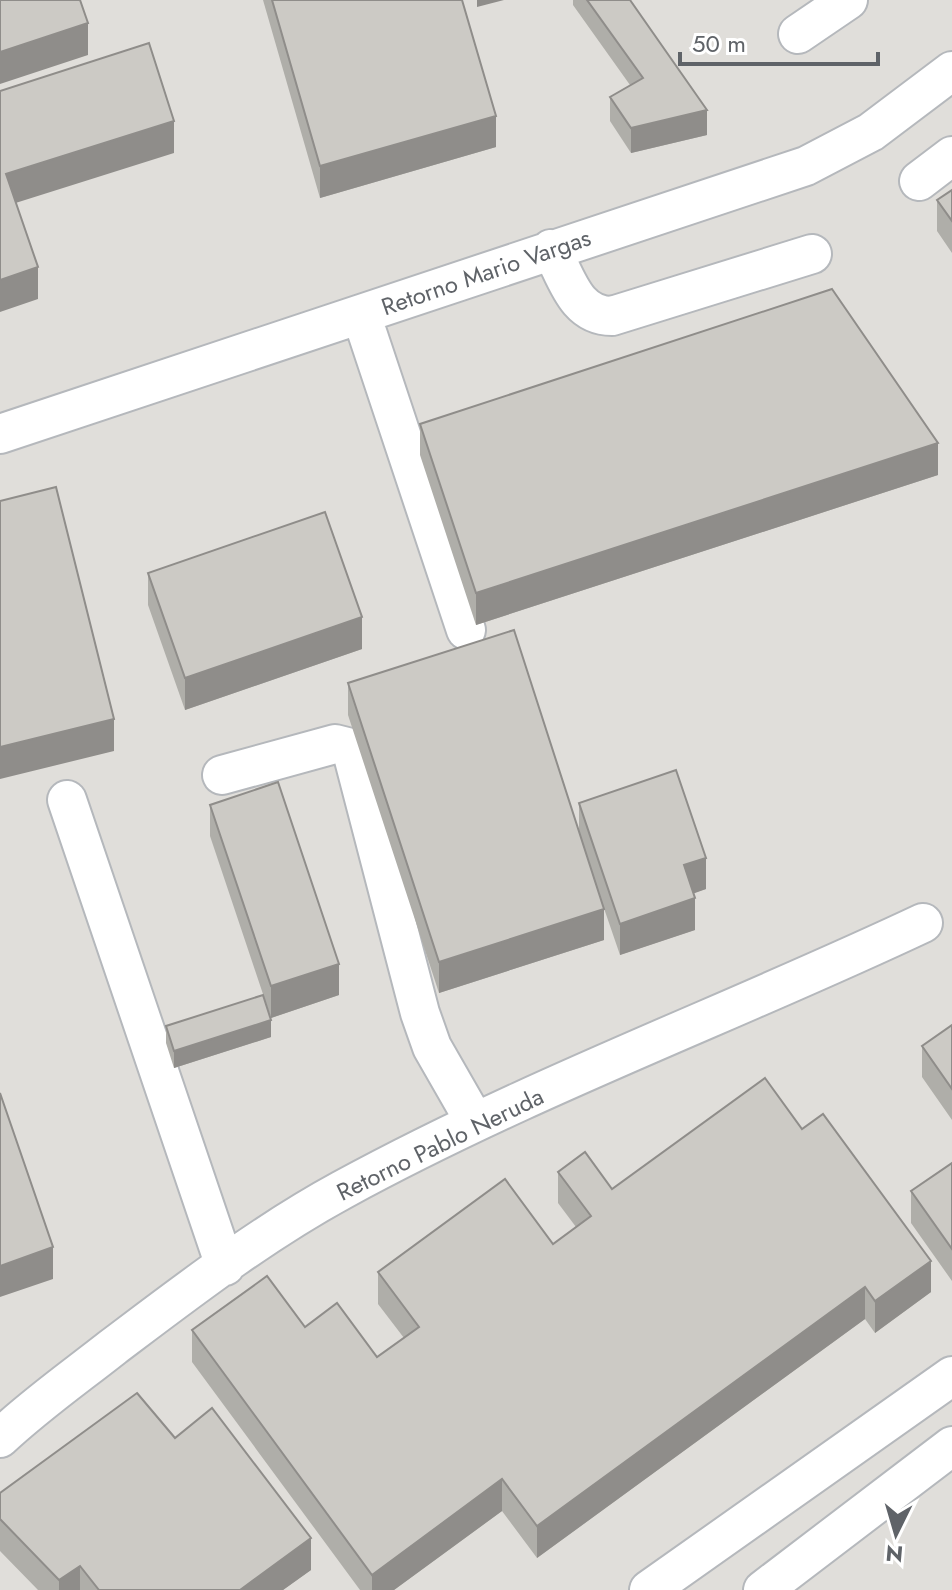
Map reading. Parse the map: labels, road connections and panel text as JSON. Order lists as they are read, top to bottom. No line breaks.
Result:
{"streets":{"lane":["Retorno Mario Vargas","Retorno Pablo Neruda"]},"scale_bar":"50 m","north":"bottom"}
